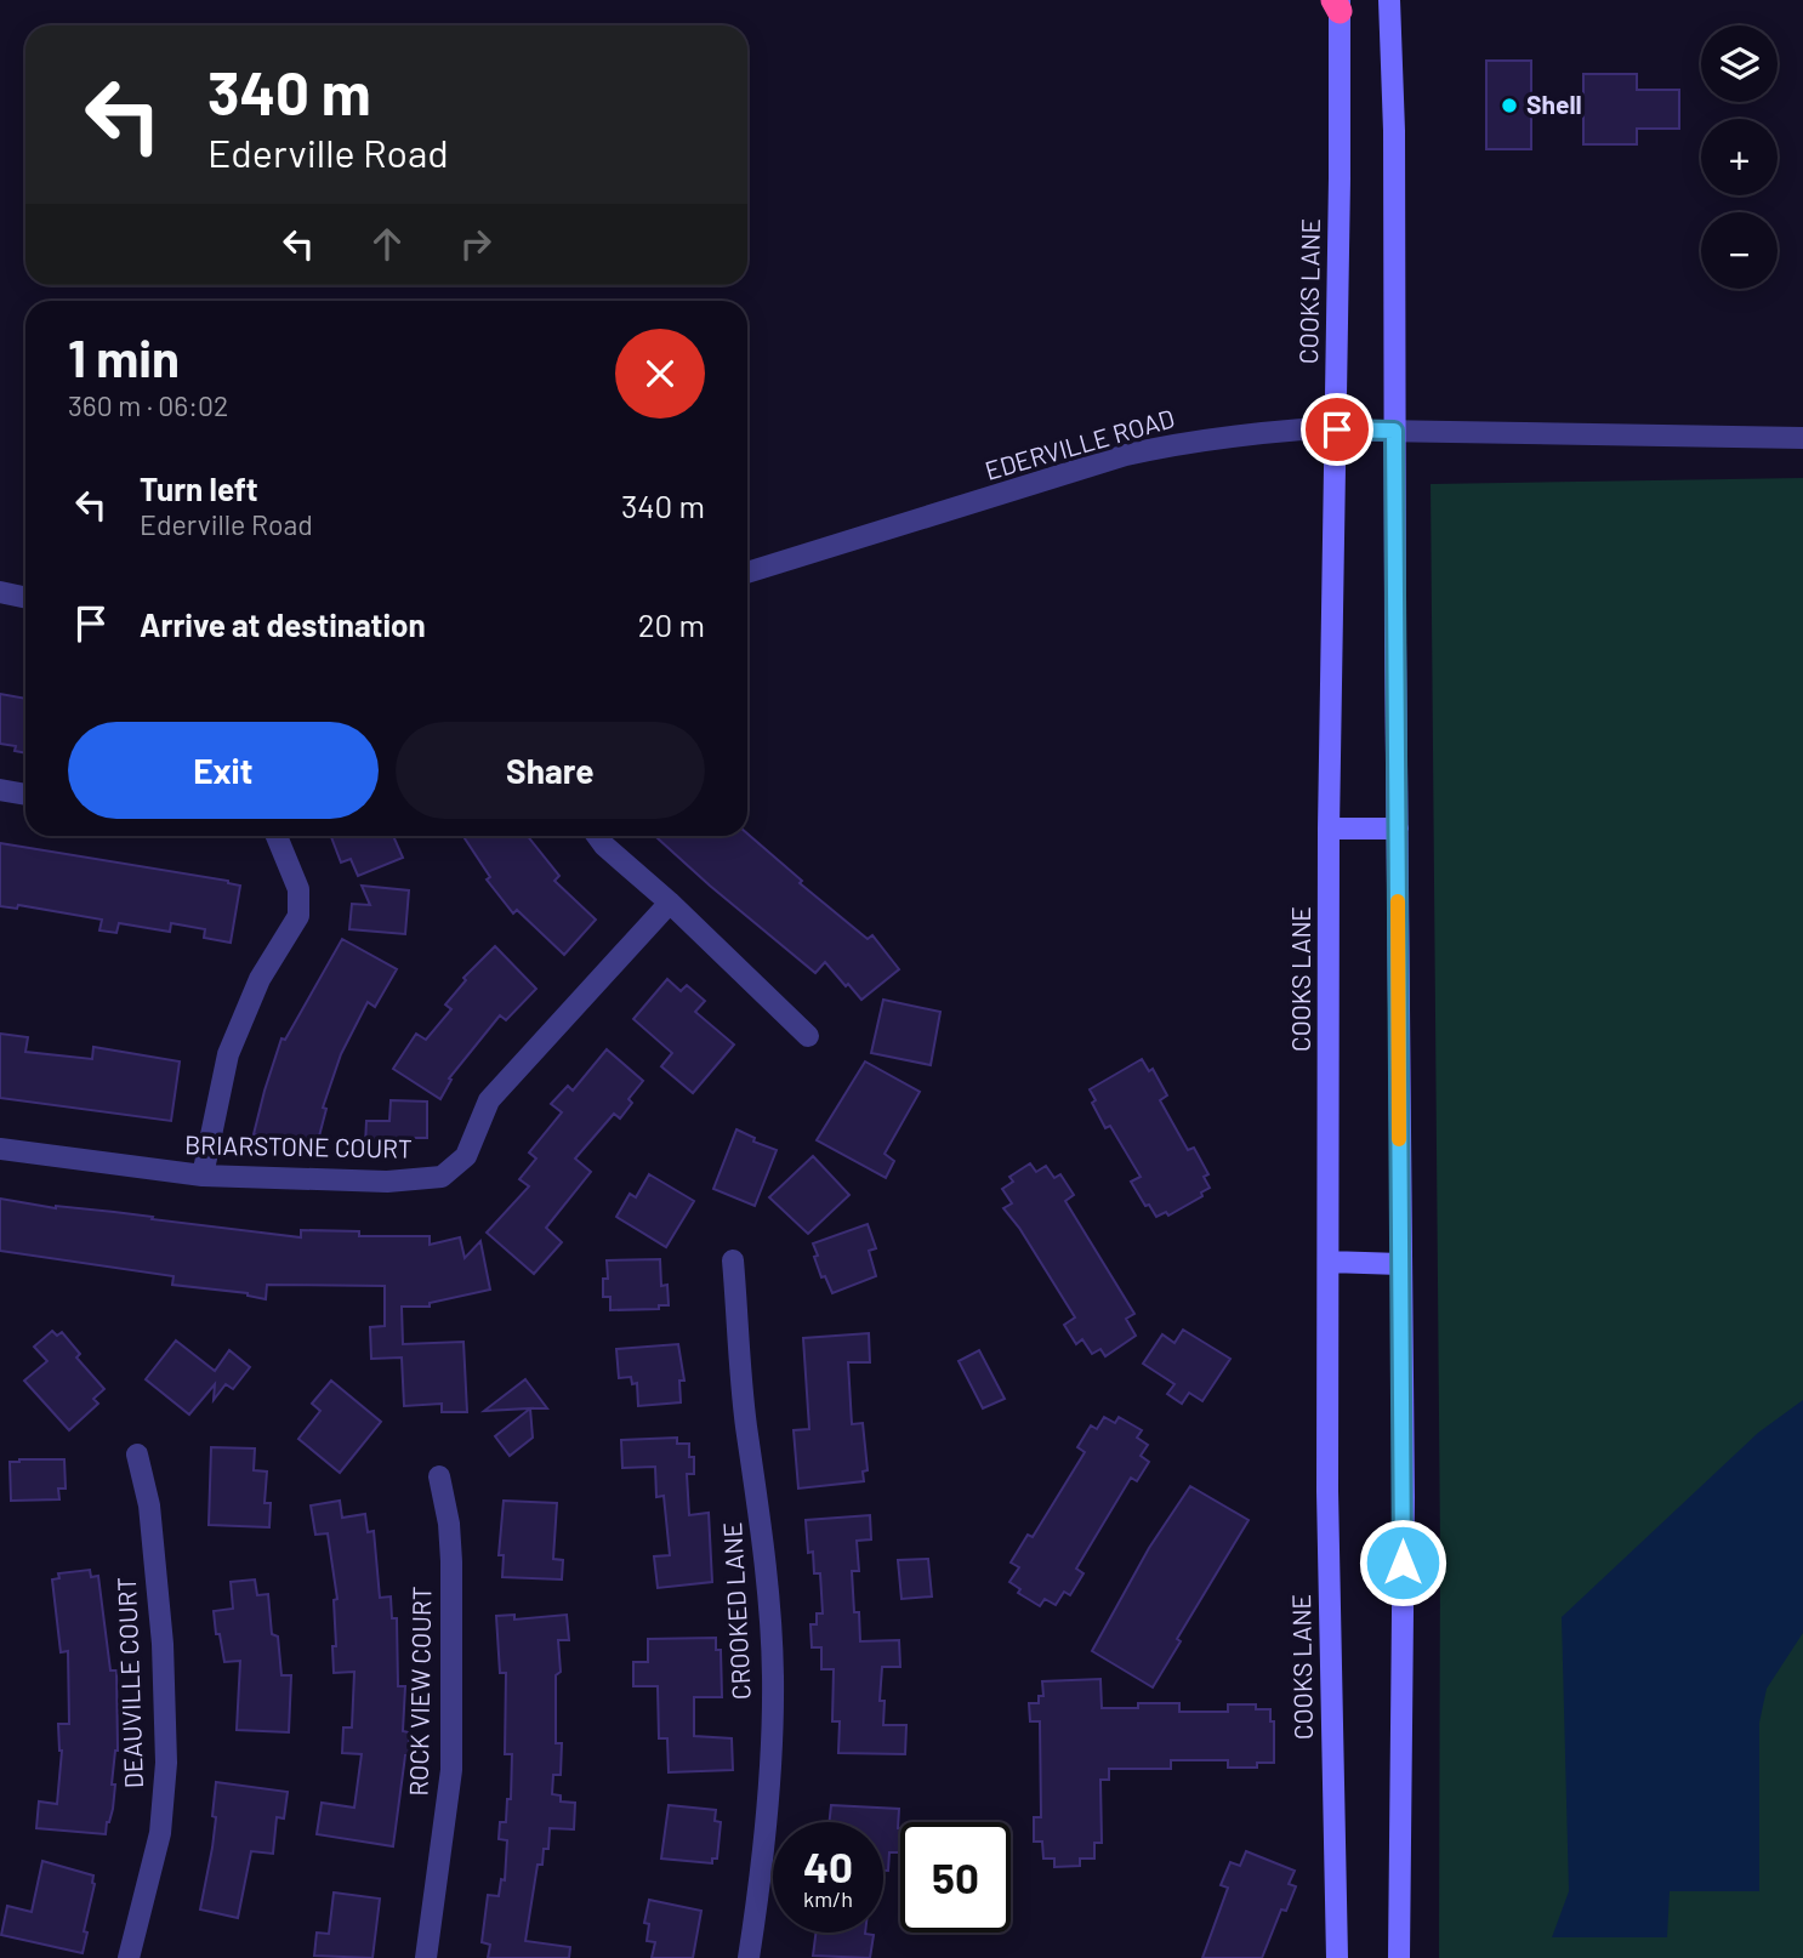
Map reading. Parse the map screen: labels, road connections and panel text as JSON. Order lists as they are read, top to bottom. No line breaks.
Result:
{"streets":{"main road":["COOKS LANE"],"street":["EDERVILLE ROAD","BRIARSTONE COURT","CROOKED LANE","DEAUVILLE COURT","ROCK VIEW COURT"]},"crossings":[["COOKS LANE","EDERVILLE ROAD"]],"places":["Shell"],"page":{"map_buttons":["+","−"],"turn":["340 m","Ederville Road"],"heading":["1 min","360 m · 06:02"],"list":[{"name":"Turn left","note":"Ederville Road","value":"340 m"},{"name":"Arrive at destination","value":"20 m"}],"buttons":["Exit","Share"],"speed":"40 km/h","limit":"50"}}
